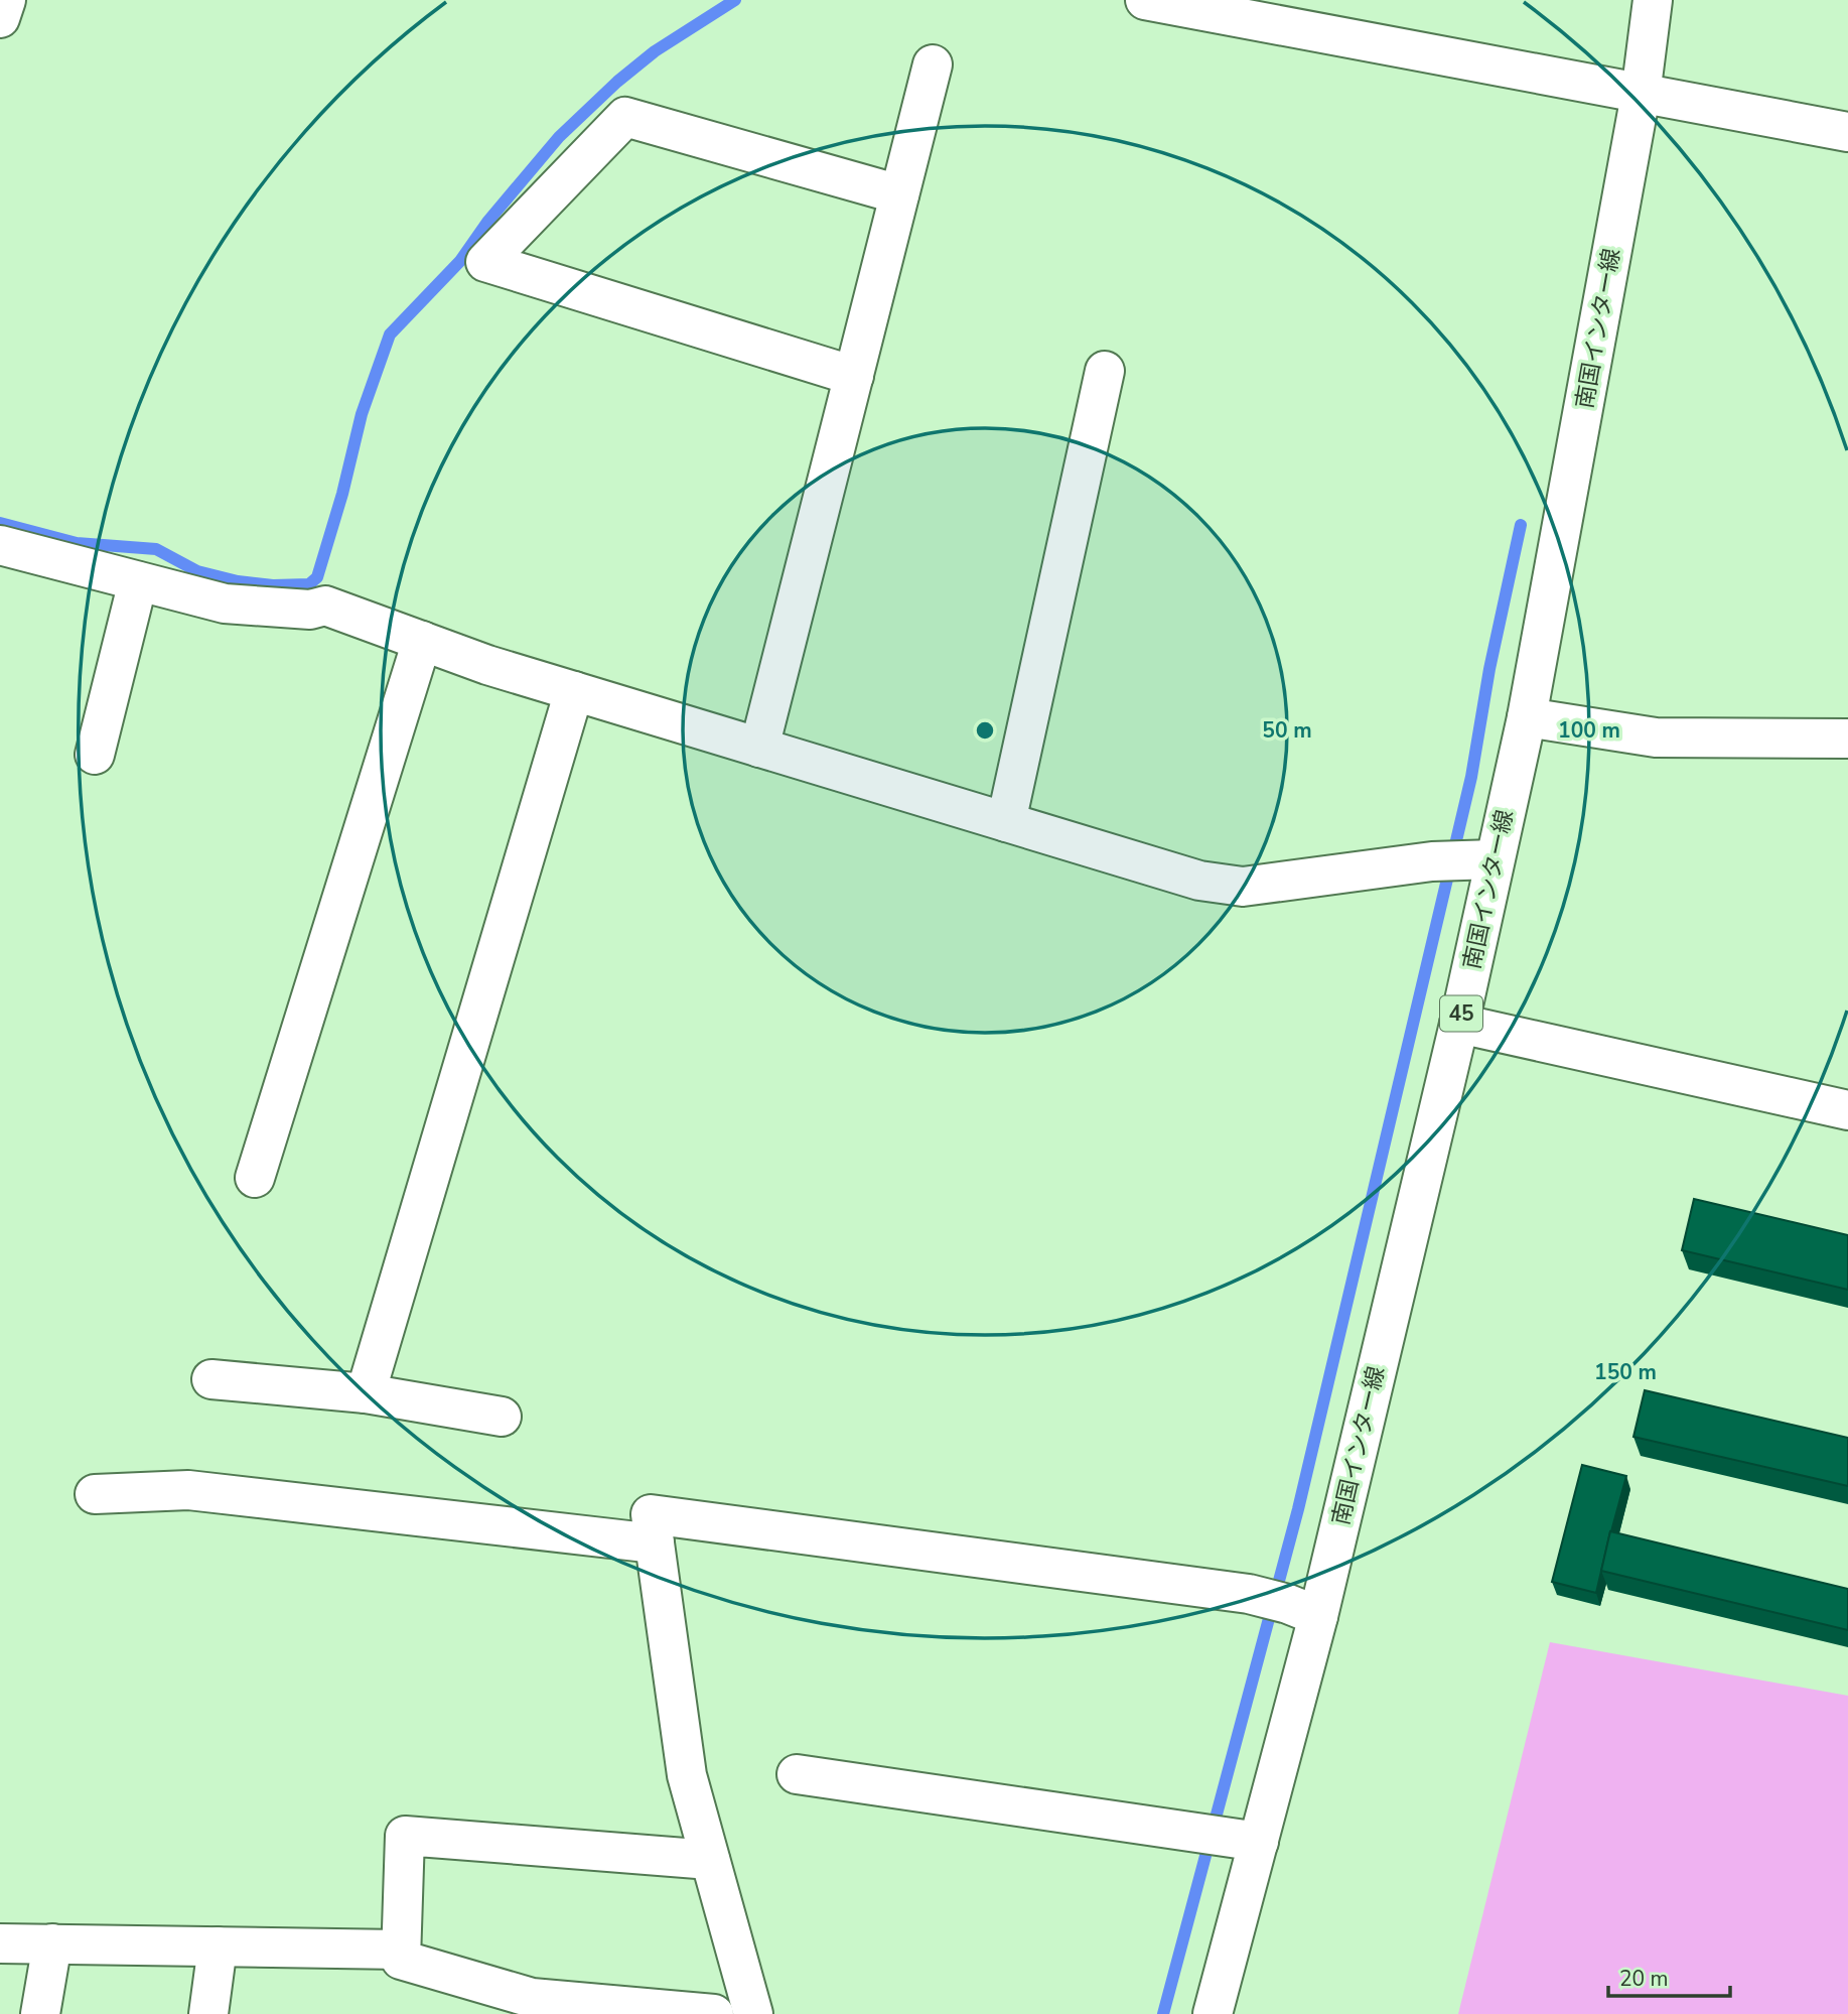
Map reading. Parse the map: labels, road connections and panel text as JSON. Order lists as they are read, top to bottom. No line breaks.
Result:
{"streets":{"street":["南国インター線","45"]},"scale_bar":"20 m","rings":["50 m","100 m","150 m"]}
